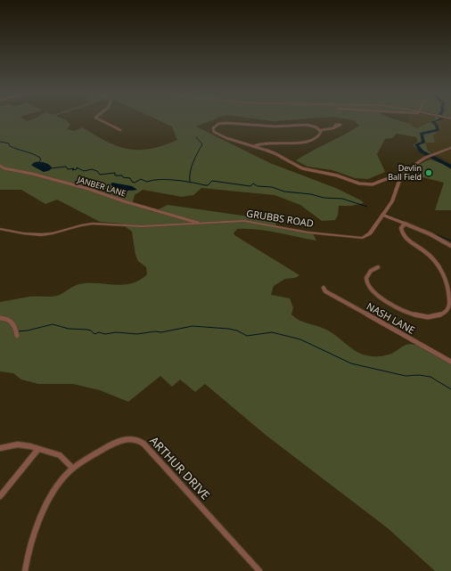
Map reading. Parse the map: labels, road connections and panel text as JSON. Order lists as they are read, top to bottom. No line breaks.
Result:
{"streets":{"street":["JANBER LANE","GRUBBS ROAD","NASH LANE","ARTHUR DRIVE"]},"crossings":[["JANBER LANE","GRUBBS ROAD"]],"places":["Devlin Ball Field"]}
